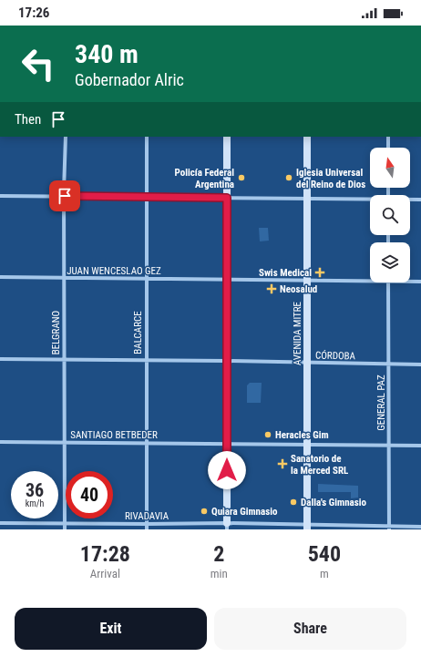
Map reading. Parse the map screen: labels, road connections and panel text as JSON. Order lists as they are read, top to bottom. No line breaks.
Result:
{"streets":{"main road":["AVENIDA MITRE"],"street":["JUAN WENCESLAO GEZ","BELGRANO","BALCARCE","CÓRDOBA","GENERAL PAZ","SANTIAGO BETBEDER","RIVADAVIA"]},"crossings":[["JUAN WENCESLAO GEZ","BELGRANO"],["JUAN WENCESLAO GEZ","BALCARCE"],["JUAN WENCESLAO GEZ","AVENIDA MITRE"],["BELGRANO","CÓRDOBA"],["BELGRANO","SANTIAGO BETBEDER"],["BELGRANO","RIVADAVIA"],["BALCARCE","CÓRDOBA"],["BALCARCE","SANTIAGO BETBEDER"],["BALCARCE","RIVADAVIA"],["AVENIDA MITRE","CÓRDOBA"],["AVENIDA MITRE","SANTIAGO BETBEDER"],["AVENIDA MITRE","RIVADAVIA"],["CÓRDOBA","GENERAL PAZ"],["GENERAL PAZ","SANTIAGO BETBEDER"],["GENERAL PAZ","RIVADAVIA"]],"places":{"other":["Policía Federal Argentina","Iglesia Universal del Reino de Dios","Heracles Gim","Dalla's Gimnasio","Quiara Gimnasio"],"health":["Swis Medical","Neosalud","Sanatorio de la Merced SRL"]},"north":"top","page":{"status":"17:26","turn":["340 m","Gobernador Alric"],"then":"Then","speed":"36 km/h","limit":"40","eta":["17:28","Arrival","2","min","540","m"],"buttons":["Exit","Share"]}}
